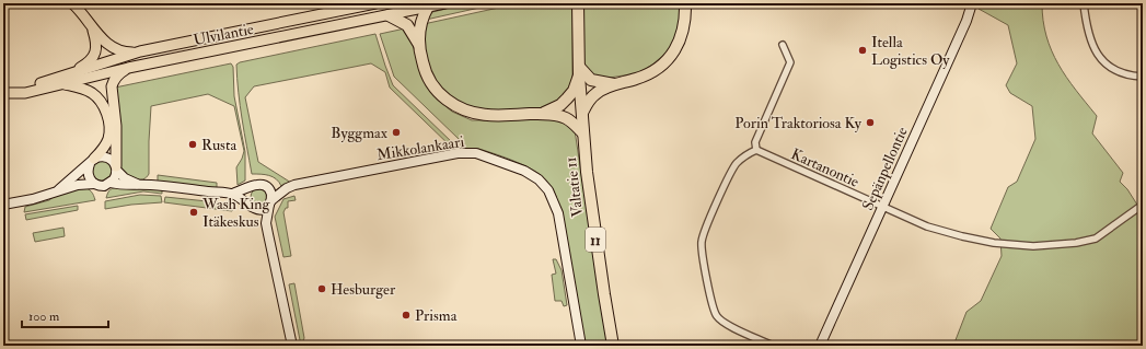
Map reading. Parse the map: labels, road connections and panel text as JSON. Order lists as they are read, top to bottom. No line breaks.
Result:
{"streets":{"highway":["Valtatie 11","11"],"main road":["Ulvilantie"],"street":["Mikkolankaari","Kartanontie","Sepänpellontie"]},"crossings":[["Kartanontie","Sepänpellontie"]],"places":["Itella Logistics Oy","Porin Traktoriosa Ky","Byggmax","Rusta","Wash King Itäkeskus","Hesburger","Prisma"],"scale_bar":"100 m"}
